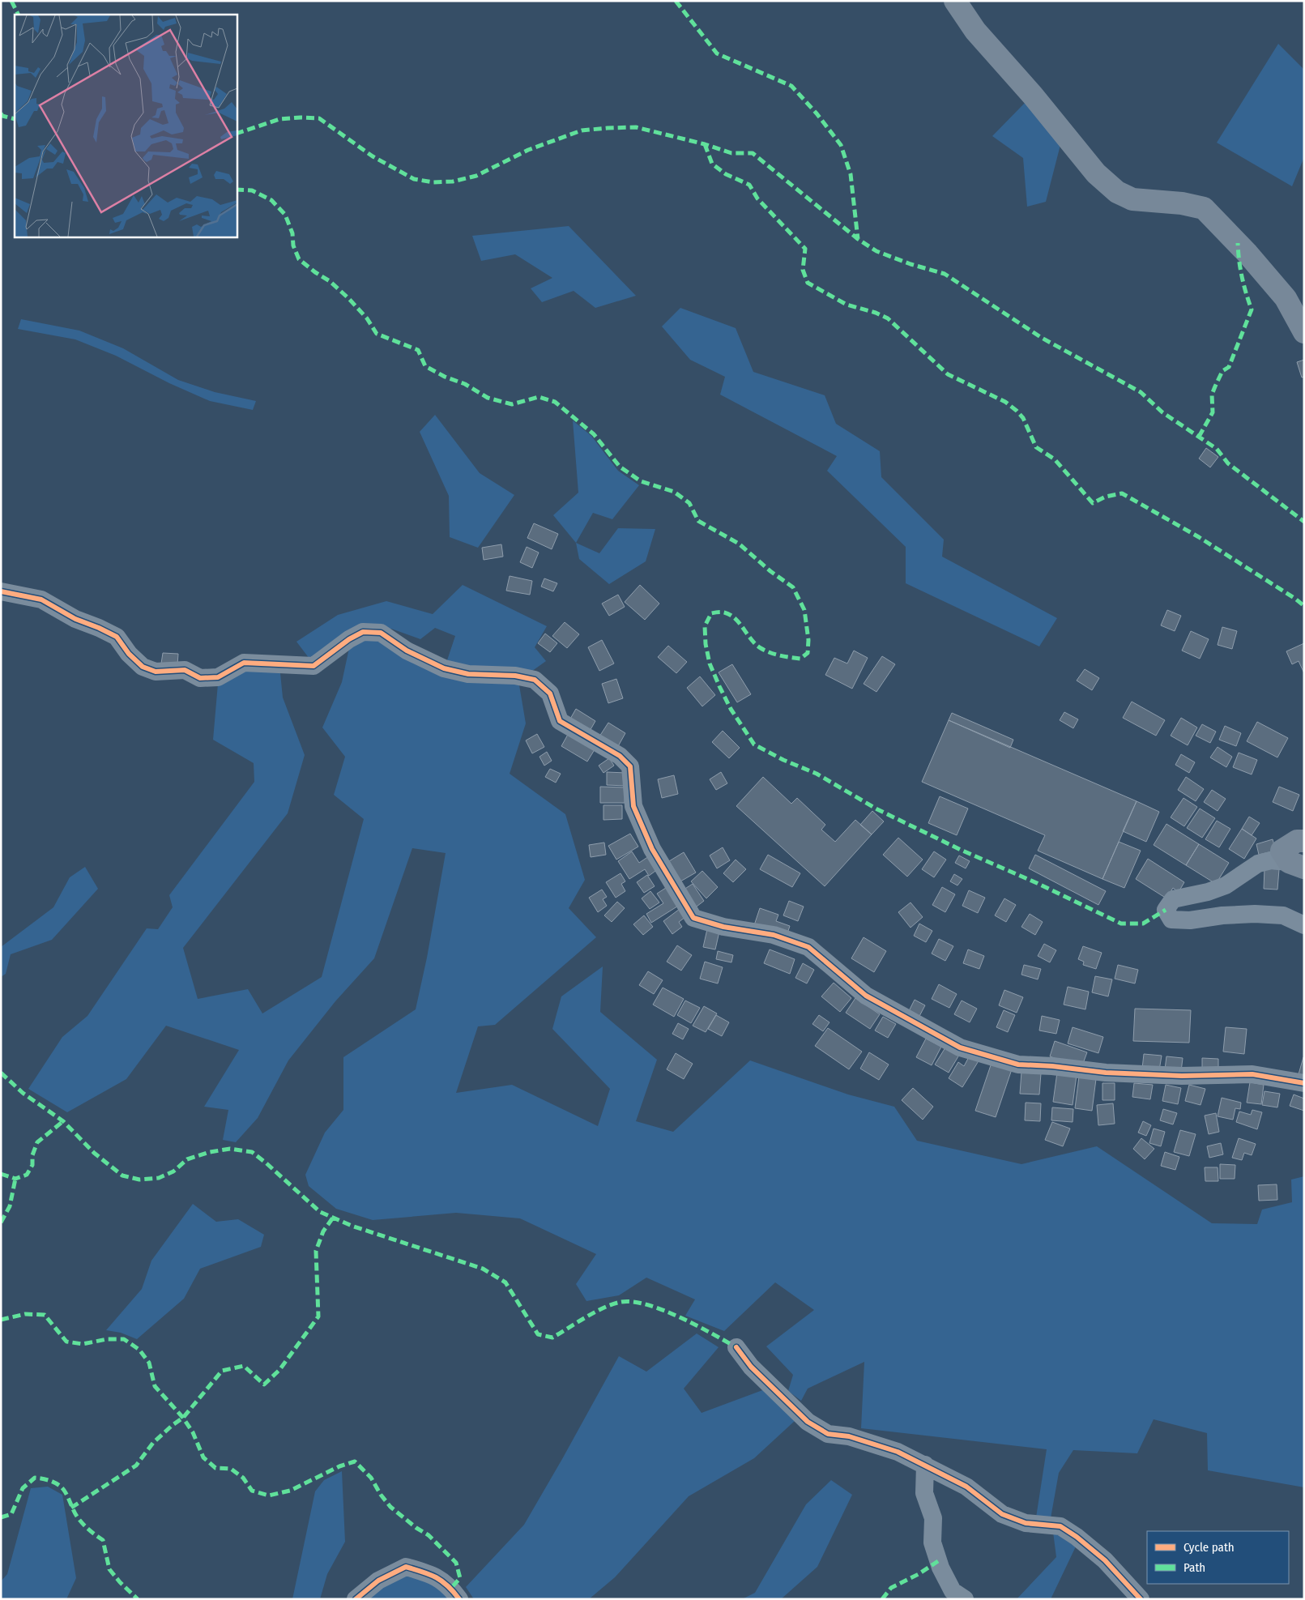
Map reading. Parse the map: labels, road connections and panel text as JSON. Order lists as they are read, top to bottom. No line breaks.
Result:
{"legend":["Cycle path","Path"]}
